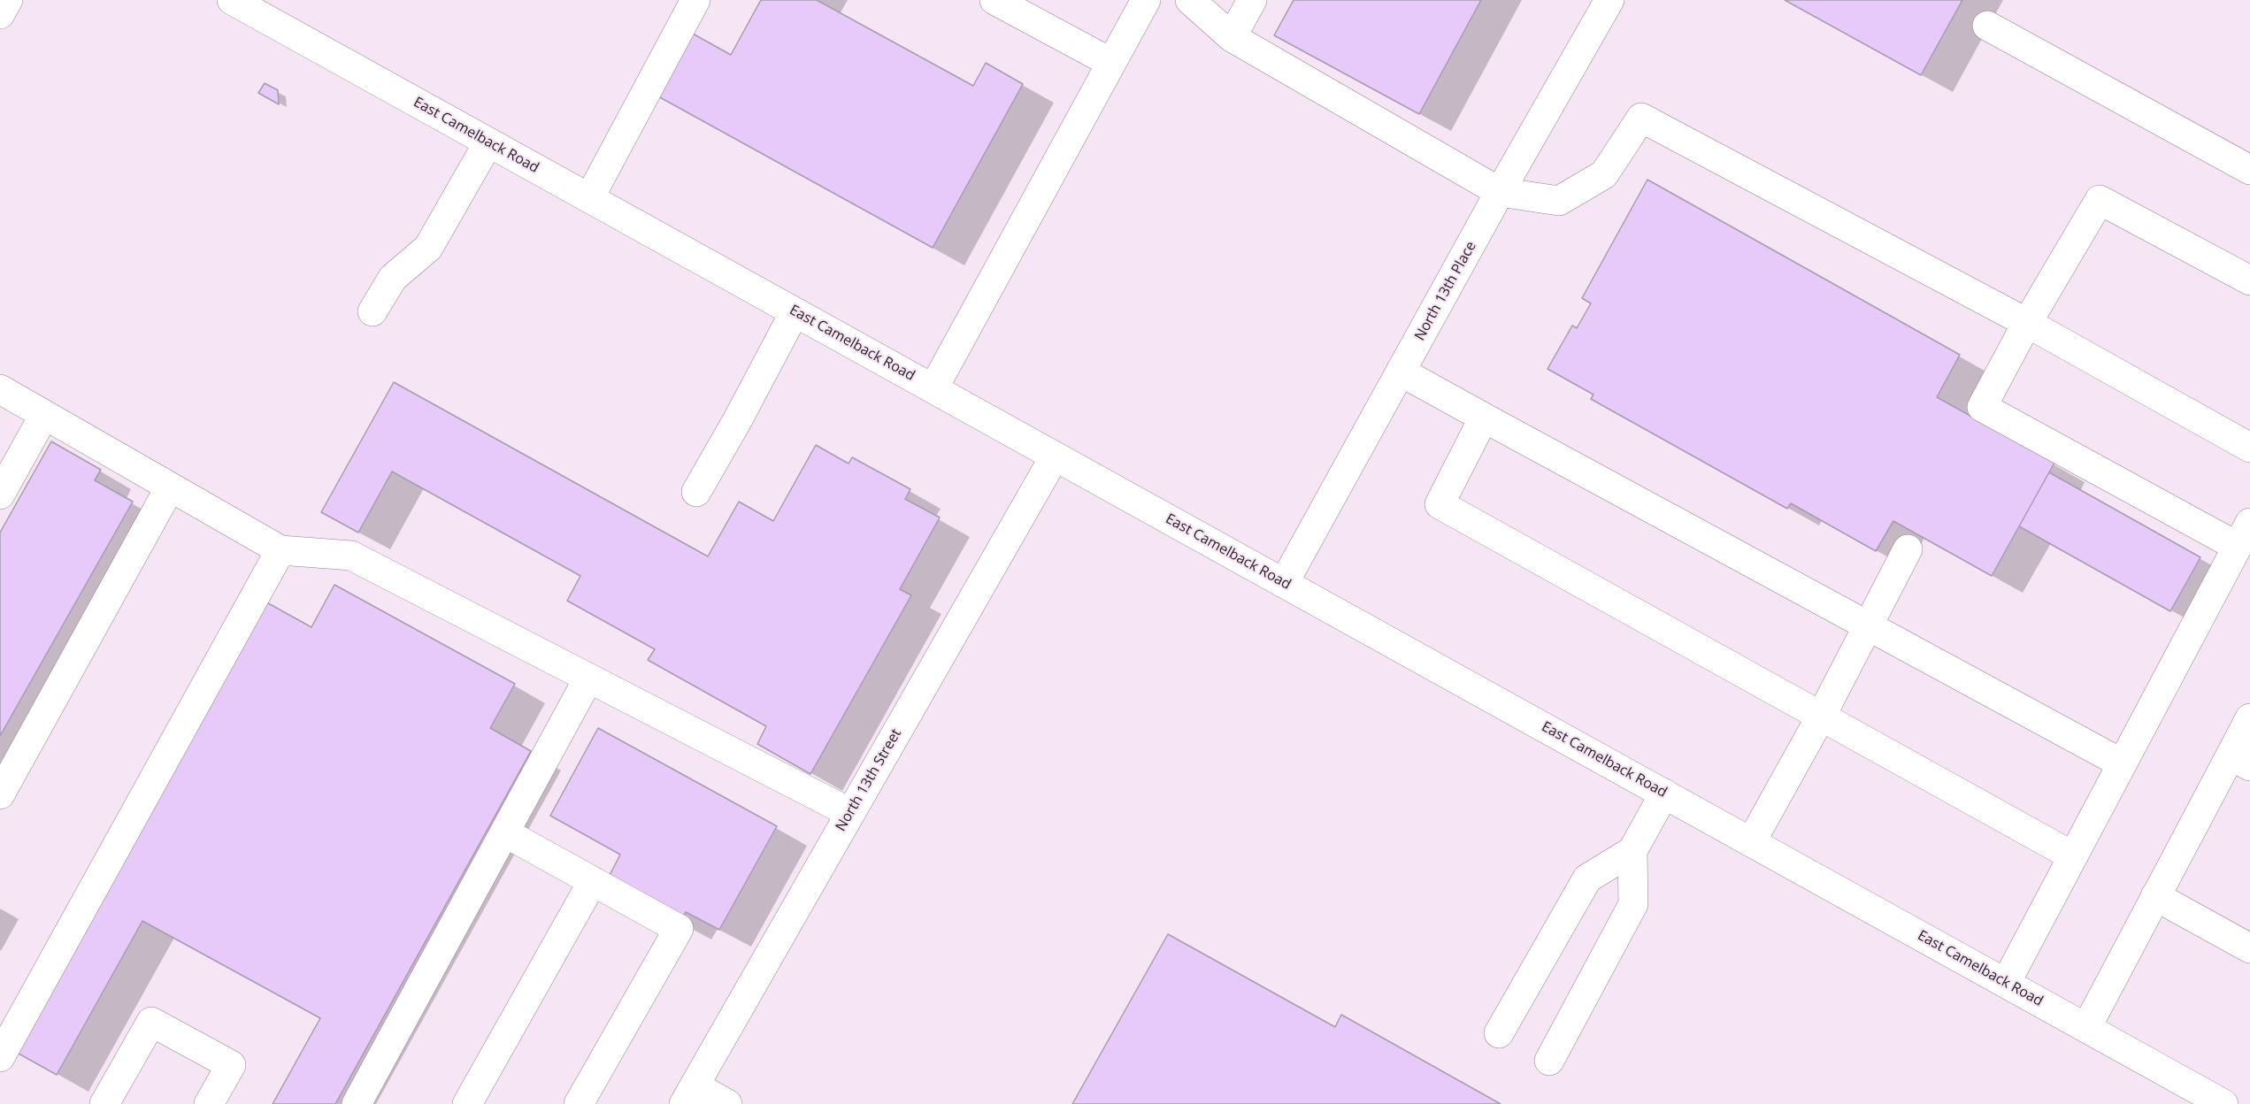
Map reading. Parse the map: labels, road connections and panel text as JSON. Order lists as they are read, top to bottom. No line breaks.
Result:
{"streets":{"main road":["East Camelback Road","North 13th Place","North 13th Street"]},"crossings":[["East Camelback Road","North 13th Place"],["East Camelback Road","North 13th Street"]]}
